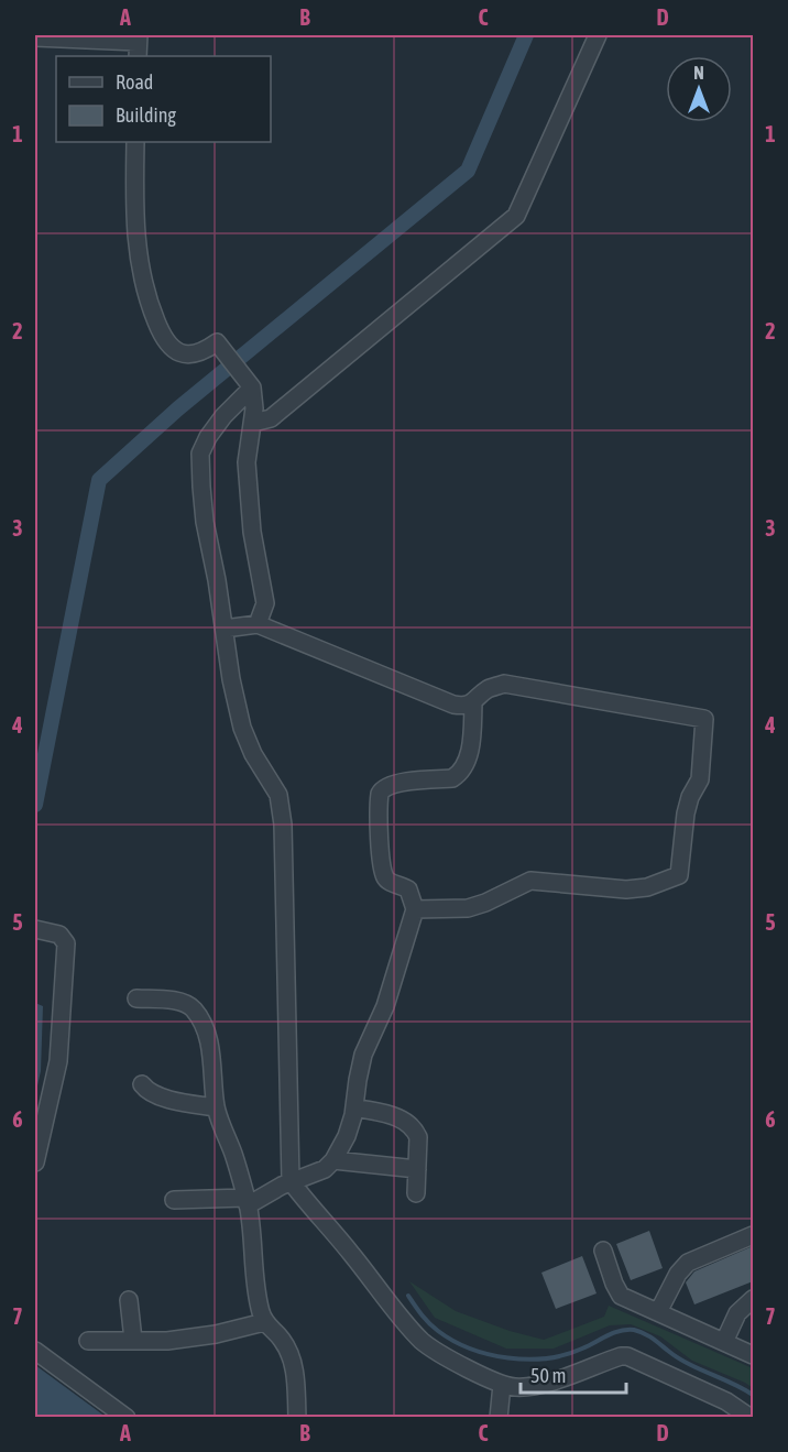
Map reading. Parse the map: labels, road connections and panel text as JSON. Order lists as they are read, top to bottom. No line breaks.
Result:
{"legend":["Road","Building"],"scale_bar":"50 m","north":"top","grid":{"columns":["A","B","C","D"],"rows":["1","2","3","4","5","6","7"]}}
